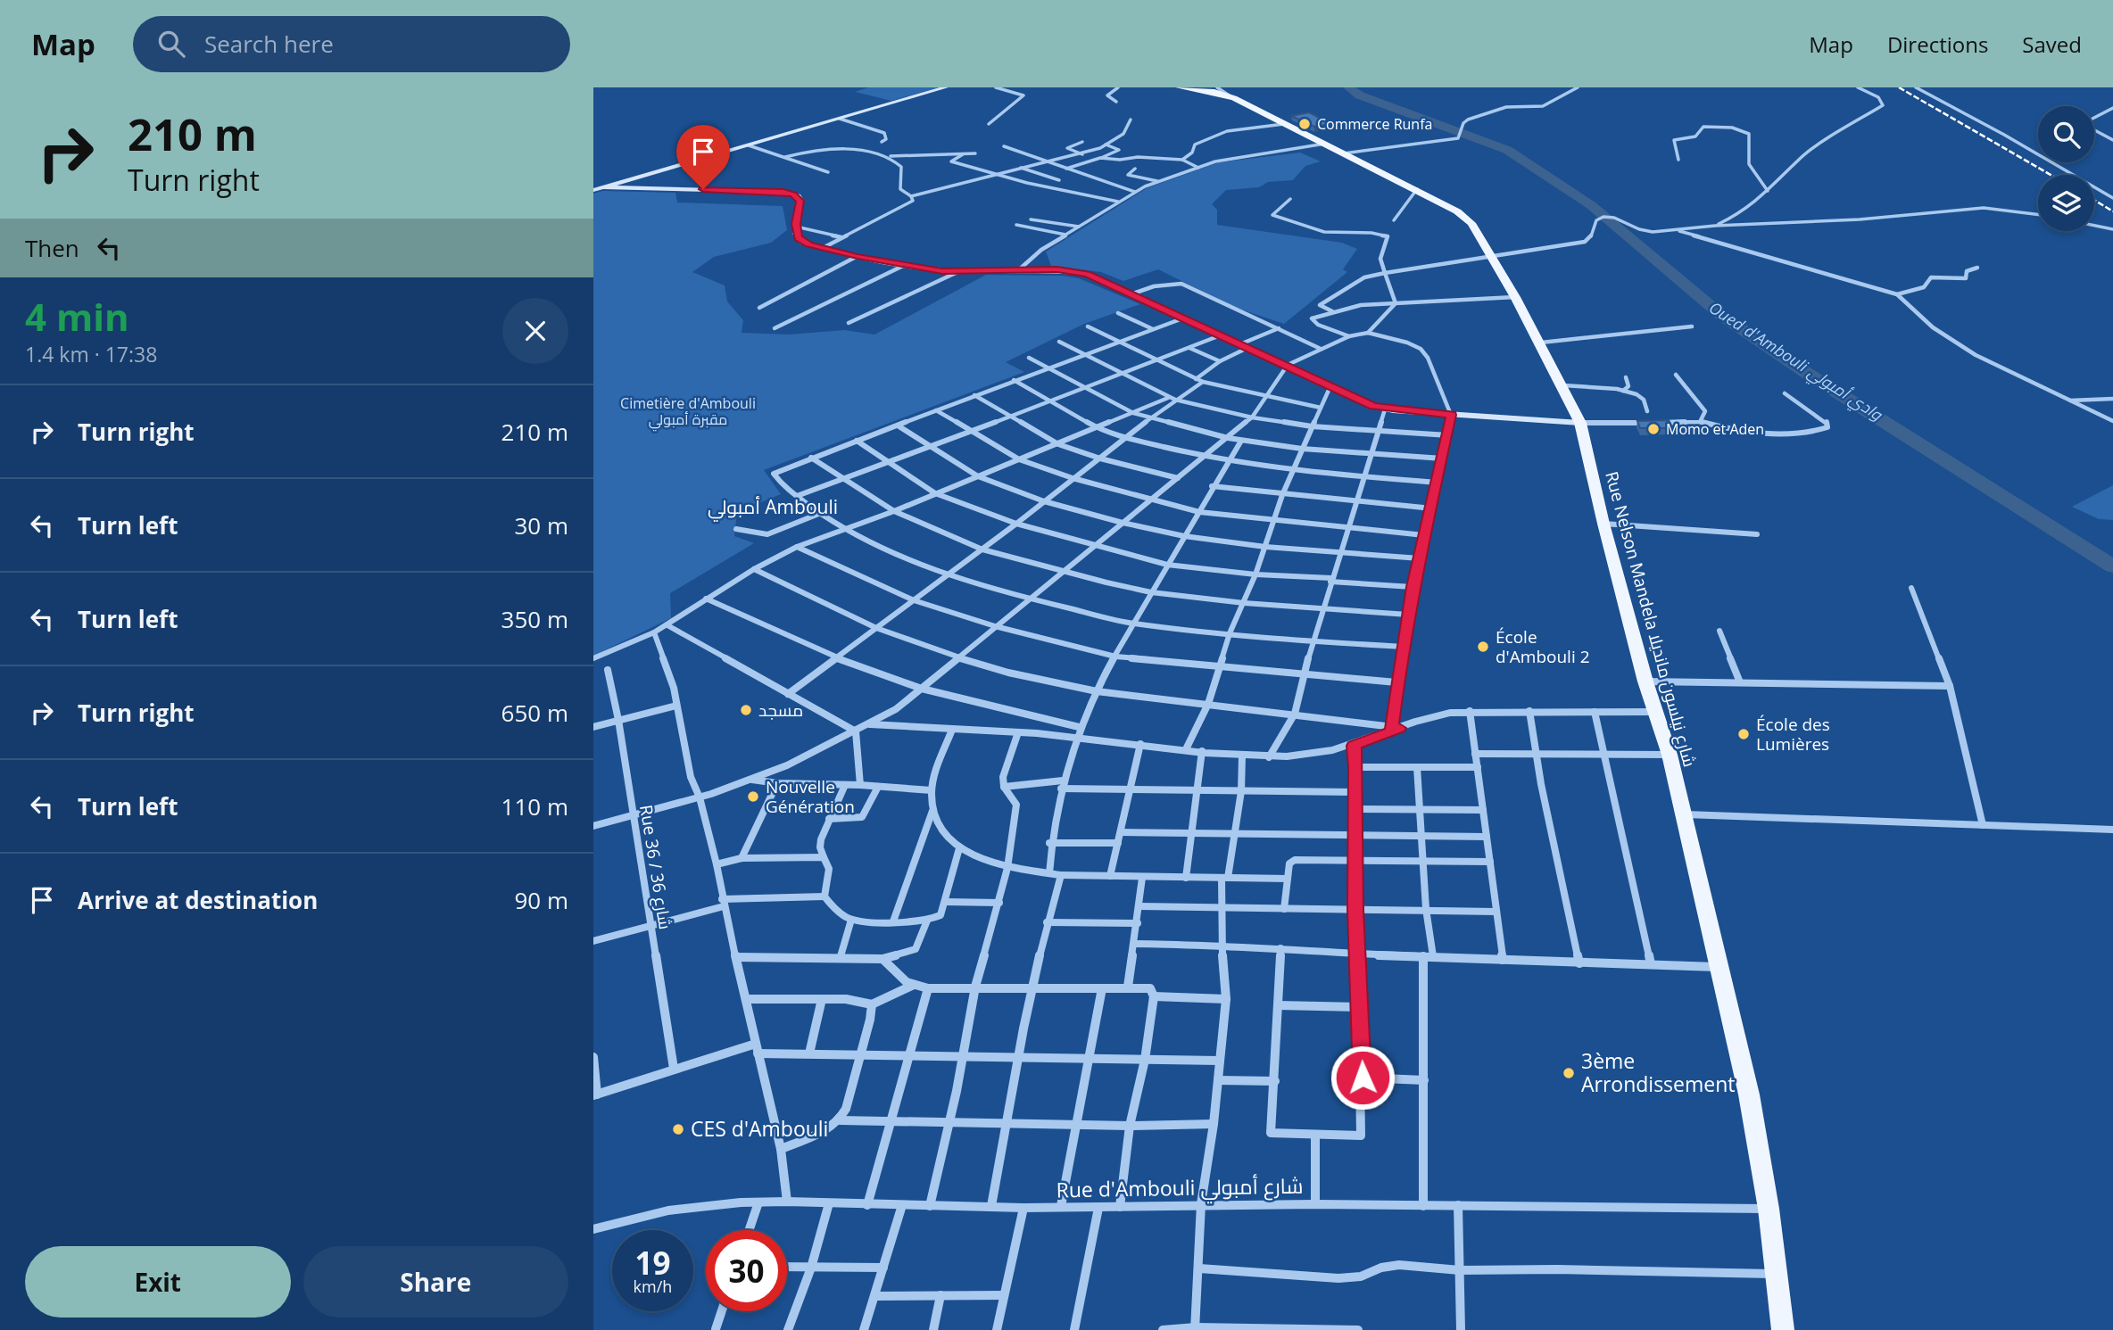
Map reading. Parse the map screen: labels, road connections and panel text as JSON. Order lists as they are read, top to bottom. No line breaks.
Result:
{"streets":{"main road":["Rue Nelson Mandela شارع نيلسون مانديلا"],"street":["Rue 36 / شارع 36","Rue d'Ambouli شارع أمبولي"]},"crossings":[["Rue Nelson Mandela شارع نيلسون مانديلا","Rue d'Ambouli شارع أمبولي"]],"districts":["أمبولي Ambouli"],"water":["Oued d'Ambouli وادي أمبولي"],"parks":["Cimetière d'Ambouli مقبرة أمبولي"],"places":["Commerce Runfa","Momo et Aden","École d'Ambouli 2","مسجد","École des Lumières","Nouvelle Génération","3ème Arrondissement","CES d'Ambouli"],"page":{"header":"Map","search":"Search here","nav":["Map","Directions","Saved"],"turn":["210 m","Turn right"],"then":"Then","heading":["4 min","1.4 km · 17:38"],"list":[{"name":"Turn right","value":"210 m"},{"name":"Turn left","value":"30 m"},{"name":"Turn left","value":"350 m"},{"name":"Turn right","value":"650 m"},{"name":"Turn left","value":"110 m"},{"name":"Arrive at destination","value":"90 m"}],"speed":"19 km/h","limit":"30","buttons":["Exit","Share"]}}
